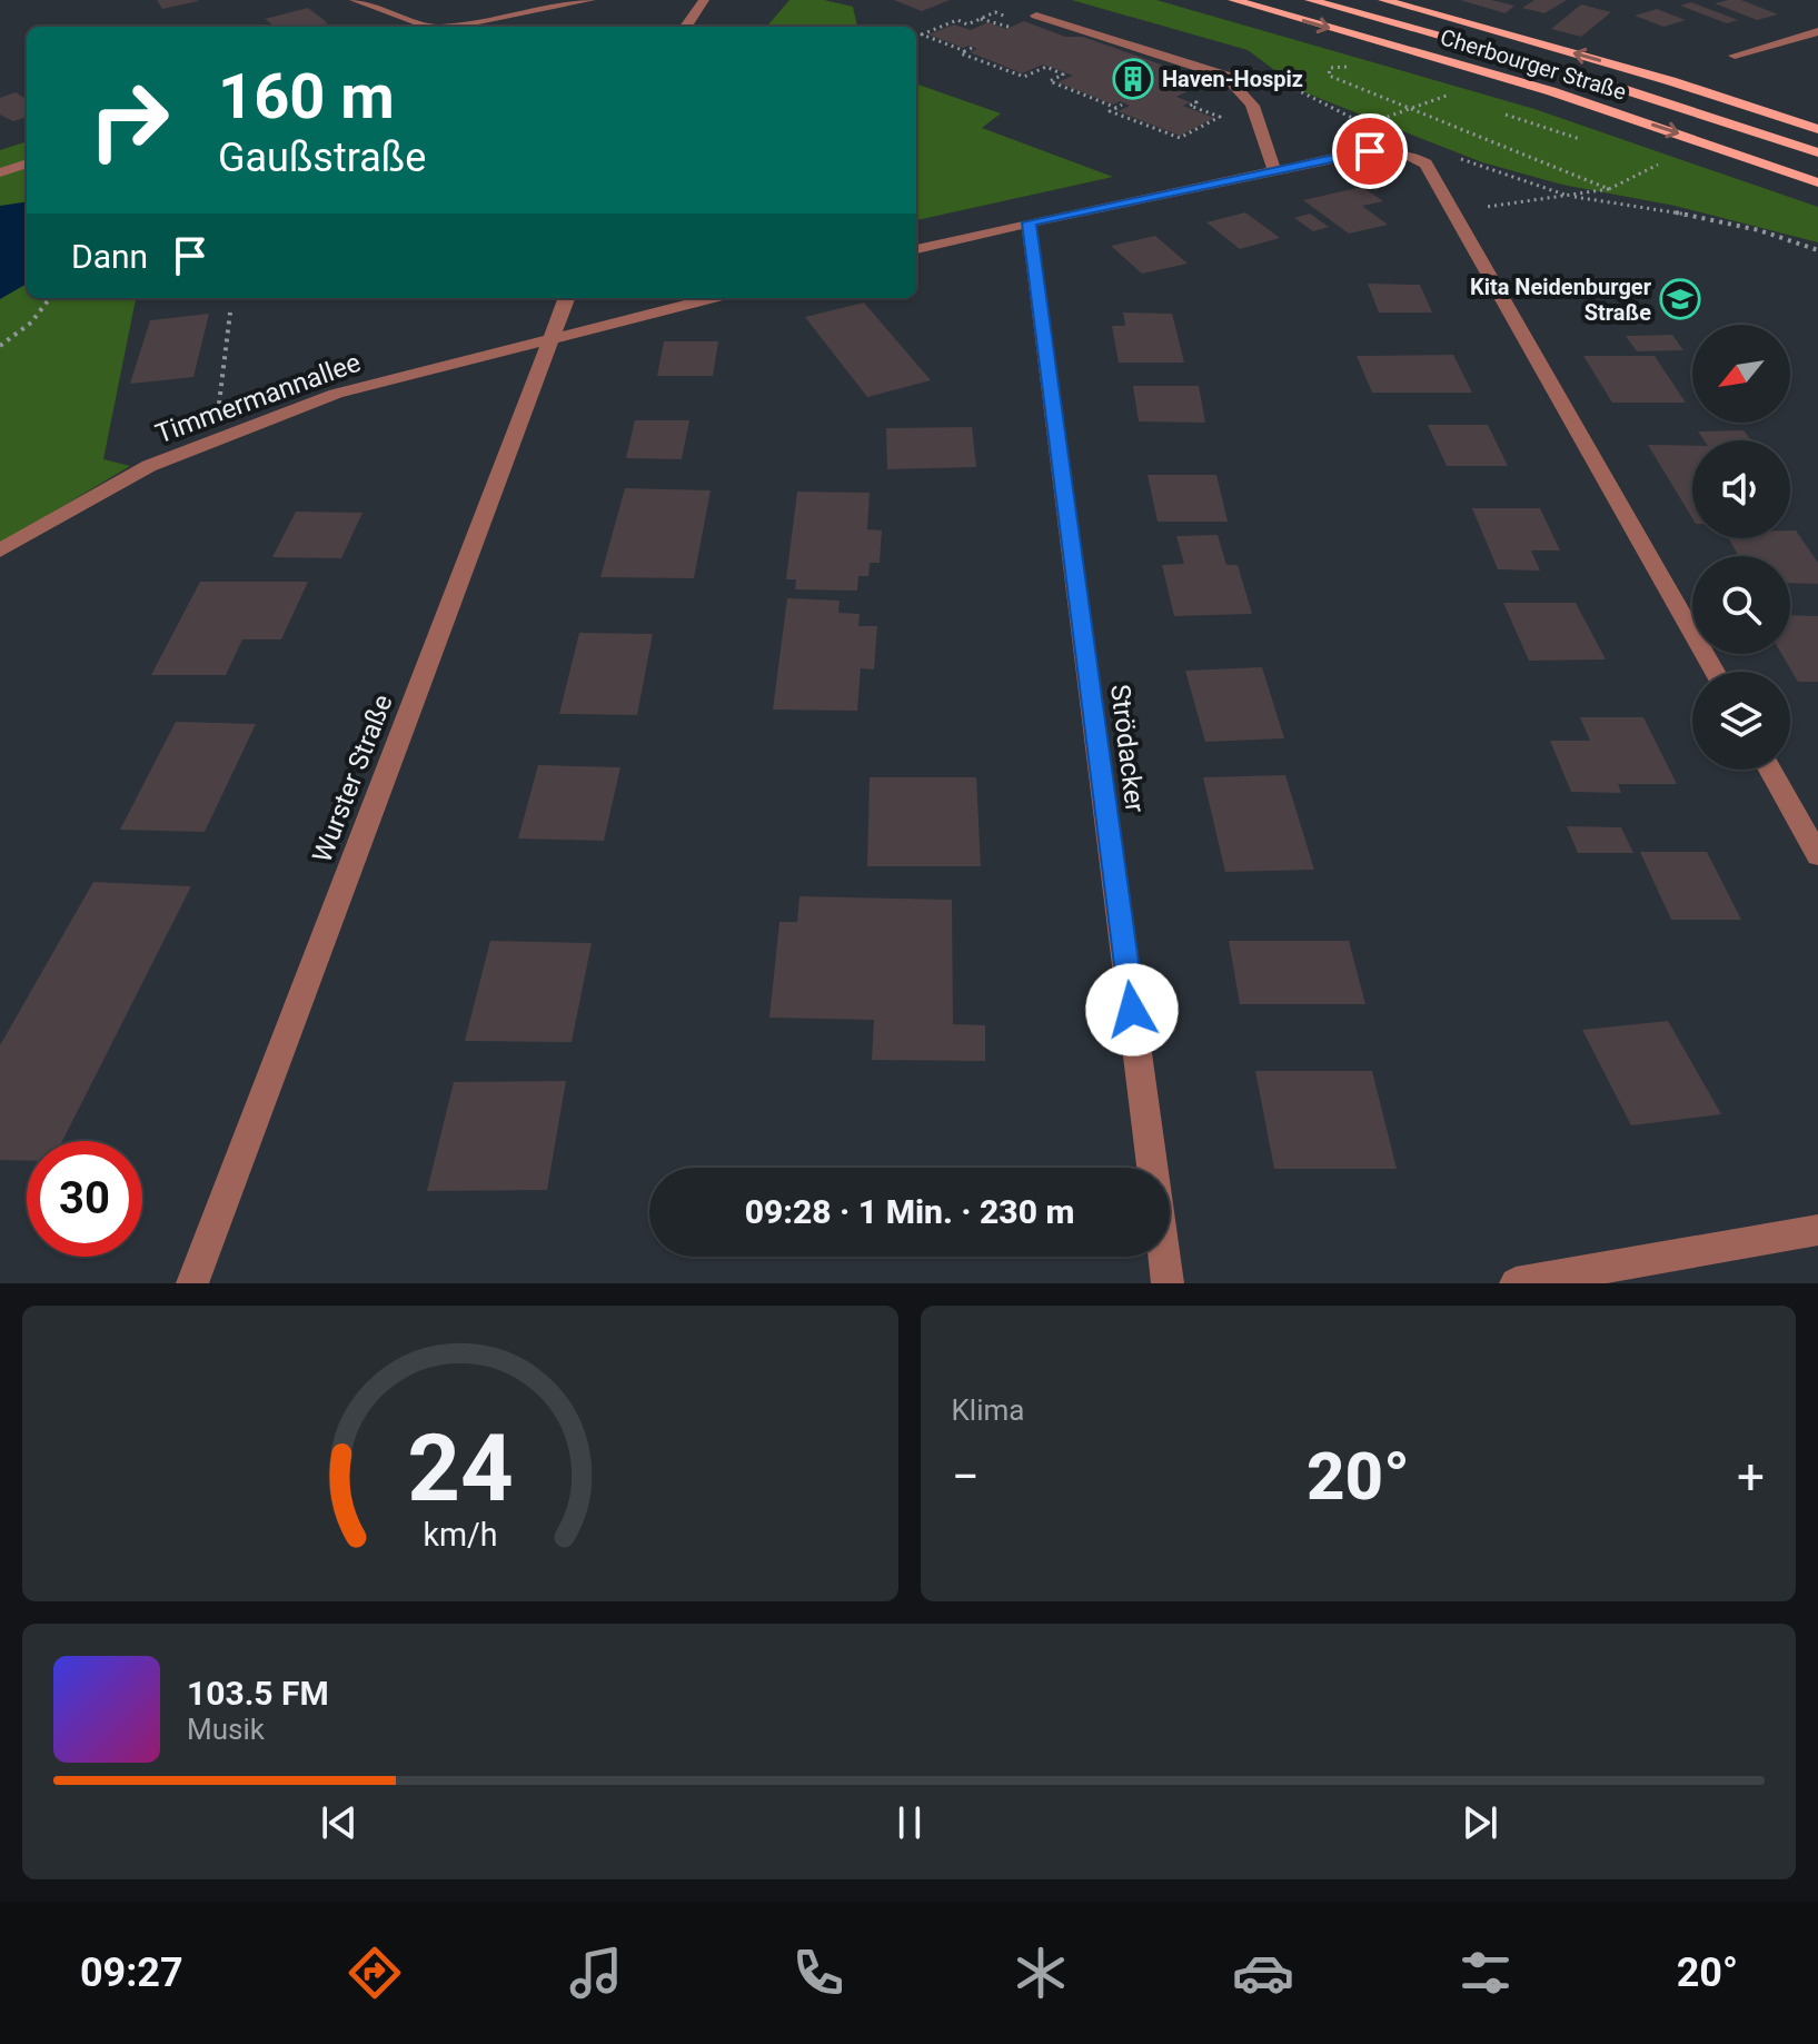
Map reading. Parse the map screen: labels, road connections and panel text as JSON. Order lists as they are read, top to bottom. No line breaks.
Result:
{"streets":{"main road":["Cherbourger Straße"],"street":["Timmermannallee","Strödacker","Wurster Straße"]},"crossings":[["Timmermannallee","Wurster Straße"]],"places":{"building":["Haven-Hospiz"],"school or university":["Kita Neidenburger Straße"]},"north":"bottom left","page":{"turn":["160 m","Gaußstraße"],"then":"Dann","limit":"30","trip":"09:28 · 1 Min. · 230 m","tile":"Klima","heat":["−","20°","+"],"song":["103.5 FM","Musik"],"tabs":["09:27","20°"],"gauge":["24","km/h"]}}
